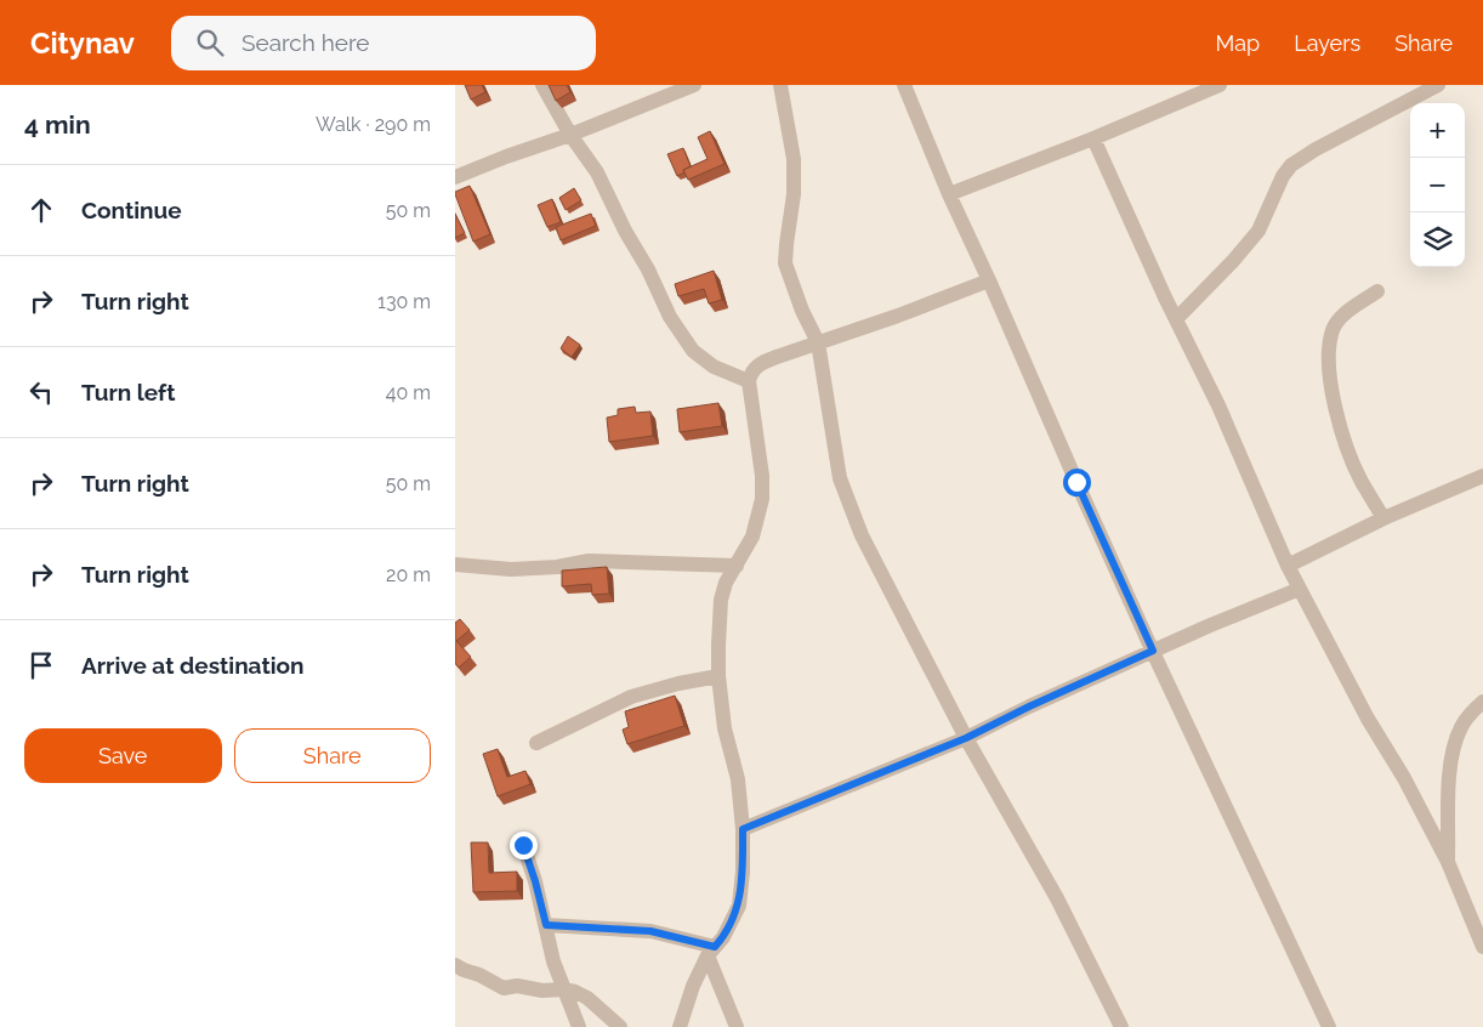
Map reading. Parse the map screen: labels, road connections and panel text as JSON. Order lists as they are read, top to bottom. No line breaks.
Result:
{"page":{"header":"Citynav","search":"Search here","nav":["Map","Layers","Share"],"heading":["4 min","Walk · 290 m"],"map_buttons":["+","−"],"list":[["Continue","50 m"],["Turn right","130 m"],["Turn left","40 m"],["Turn right","50 m"],["Turn right","20 m"],"Arrive at destination"],"buttons":["Save","Share"]}}
